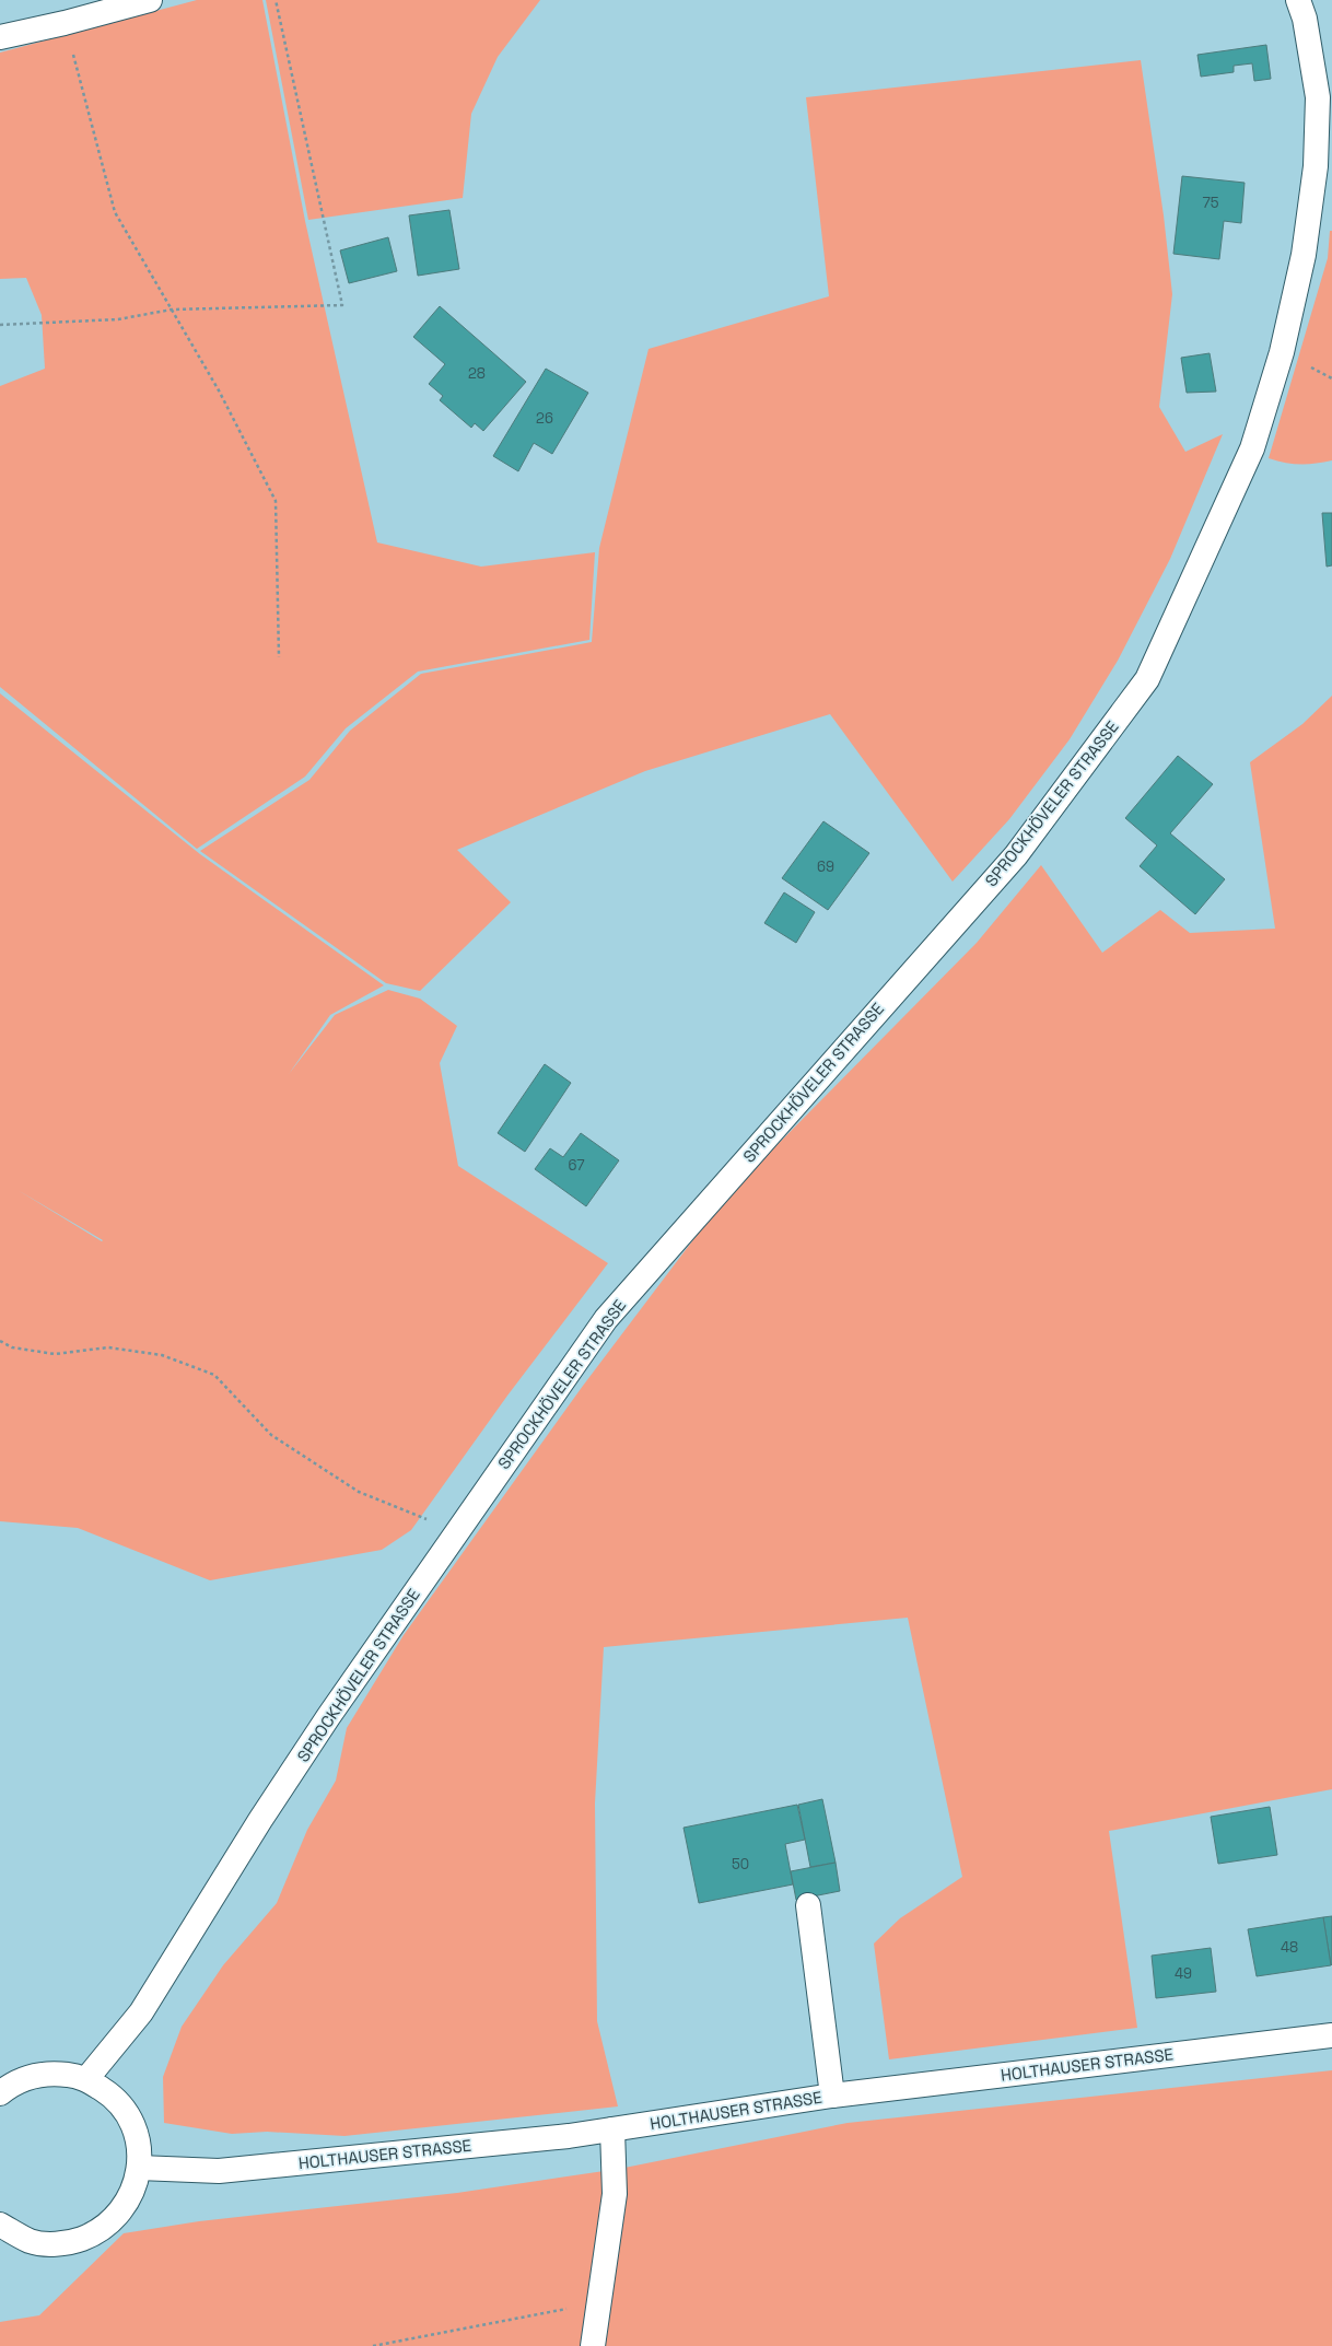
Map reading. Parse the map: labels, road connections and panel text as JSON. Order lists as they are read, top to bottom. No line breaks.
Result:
{"streets":{"street":["SPROCKHÖVELER STRASSE","HOLTHAUSER STRASSE"]},"house_numbers":["75","28","26","69","67","50","48","49"]}
